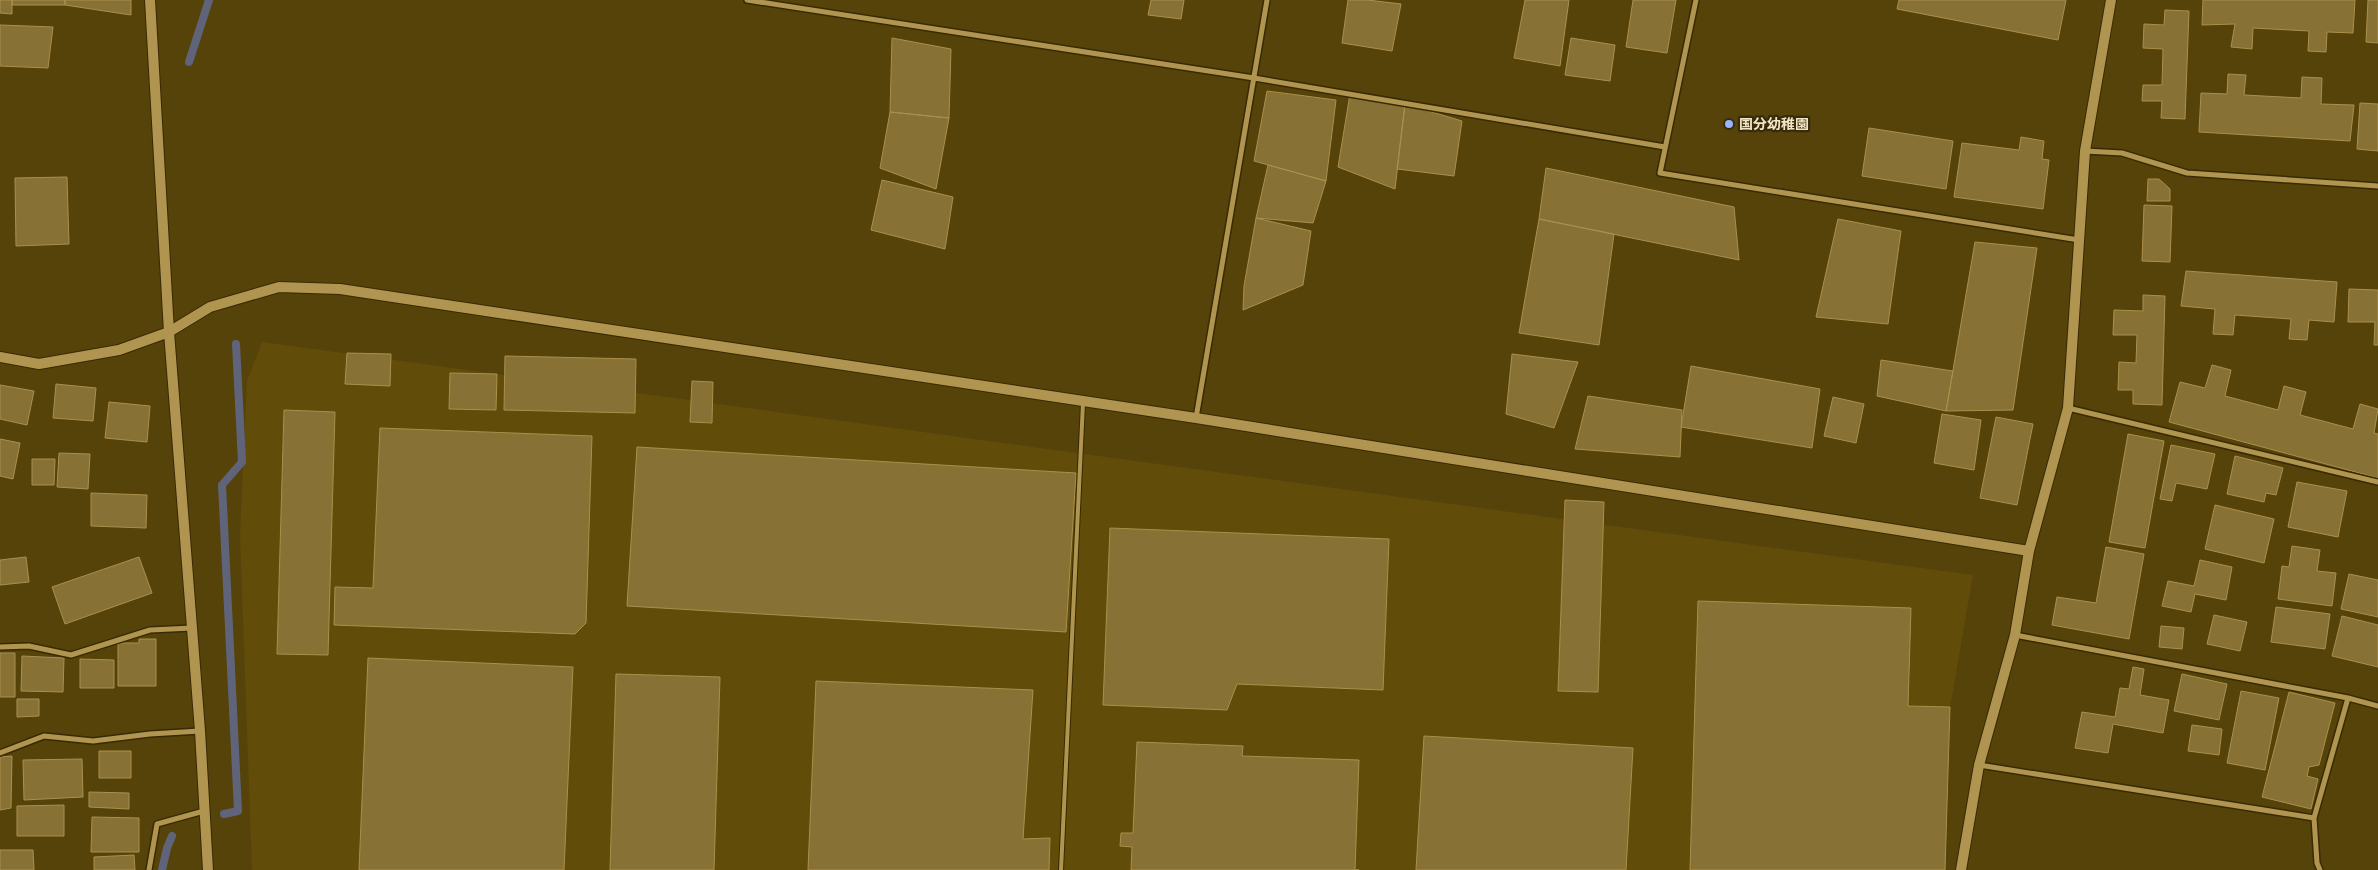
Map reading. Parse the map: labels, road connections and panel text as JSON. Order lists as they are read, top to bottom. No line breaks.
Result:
{"places":["国分幼稚園"]}
